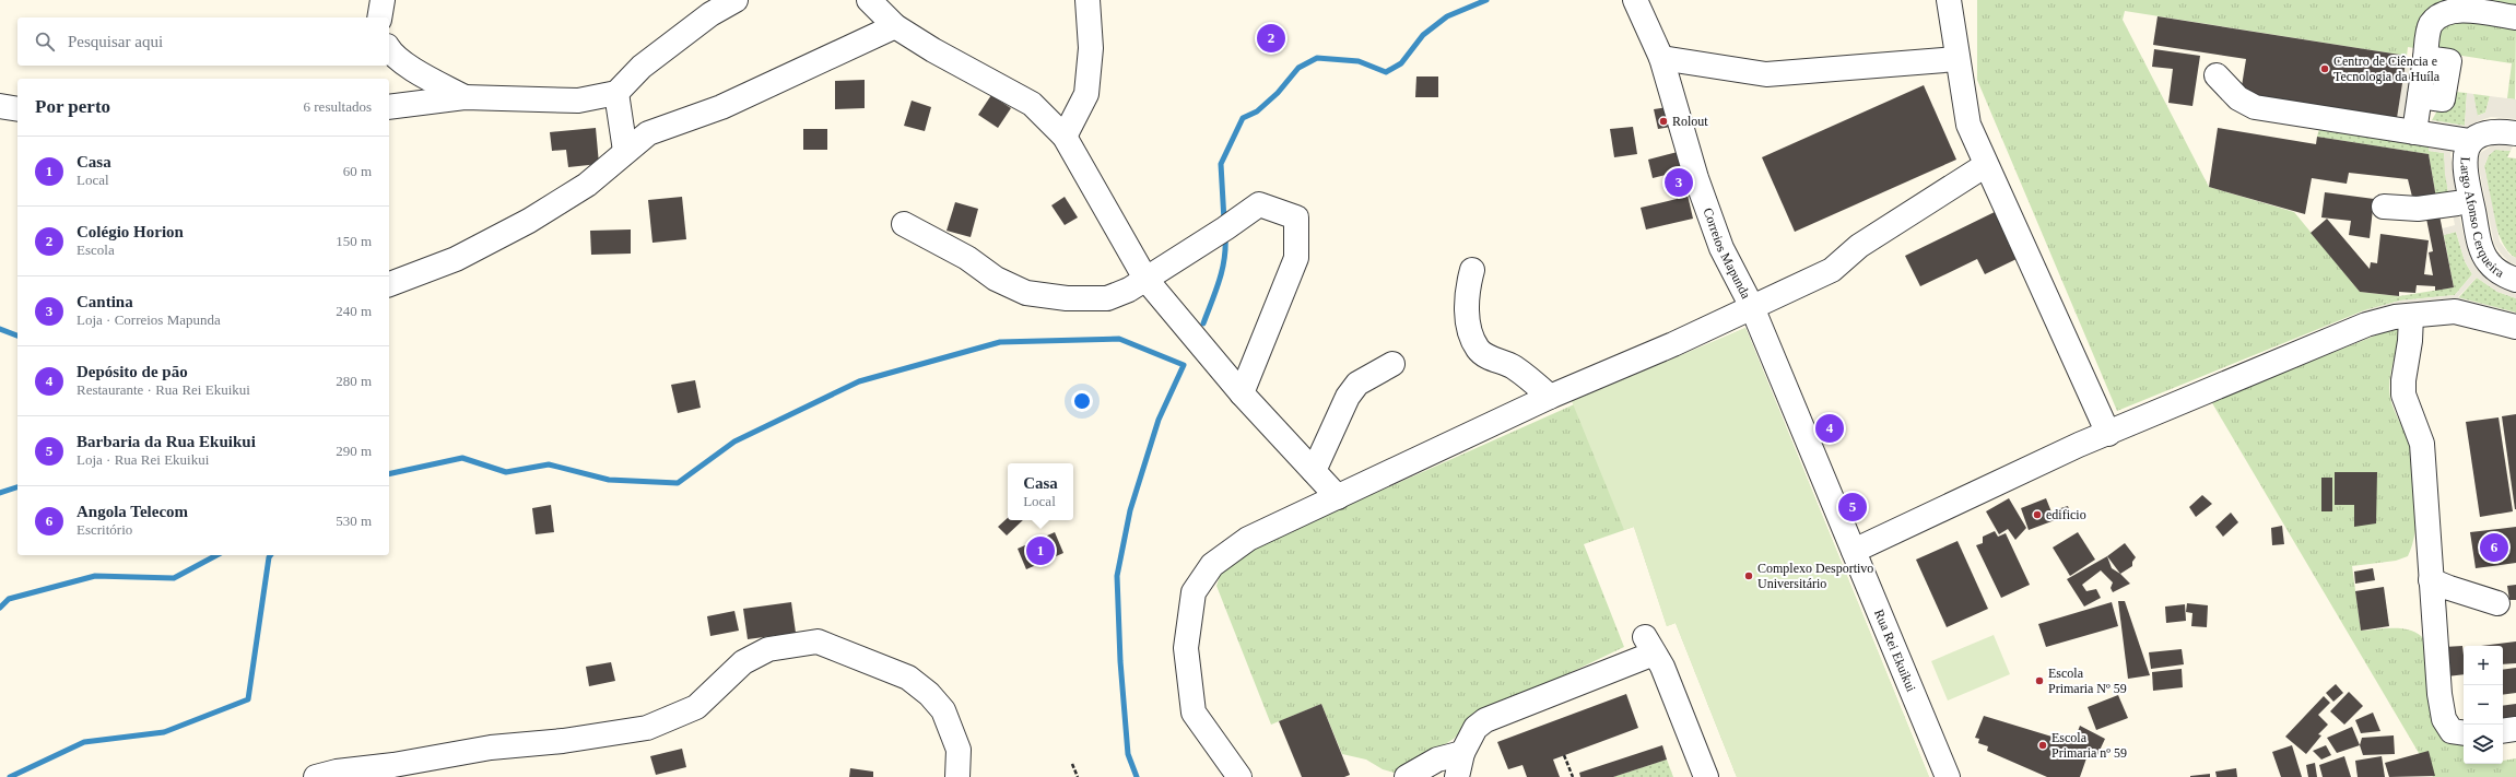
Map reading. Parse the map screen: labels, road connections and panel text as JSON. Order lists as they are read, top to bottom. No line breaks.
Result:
{"streets":{"street":["Largo Afonso Cerqueira","Correios Mapunda","Rua Rei Ekuikui"]},"crossings":[["Correios Mapunda","Rua Rei Ekuikui"]],"places":["Centro de Ciência e Tecnologia da Huíla","Rolout","edificio","Complexo Desportivo Universitário","Escola Primaria Nº 59","Escola Primaria nº 59"],"page":{"search":"Pesquisar aqui","pins":["2","3","4","5","6","1"],"heading":["Por perto","6 resultados"],"list":[{"mark":"1","name":"Casa","note":"Local","value":"60 m"},{"mark":"2","name":"Colégio Horion","note":"Escola","value":"150 m"},{"mark":"3","name":"Cantina","note":"Loja · Correios Mapunda","value":"240 m"},{"mark":"4","name":"Depósito de pão","note":"Restaurante · Rua Rei Ekuikui","value":"280 m"},{"mark":"5","name":"Barbaria da Rua Ekuikui","note":"Loja · Rua Rei Ekuikui","value":"290 m"},{"mark":"6","name":"Angola Telecom","note":"Escritório","value":"530 m"}],"popup":["Casa","Local"],"map_buttons":["+","−"]}}
